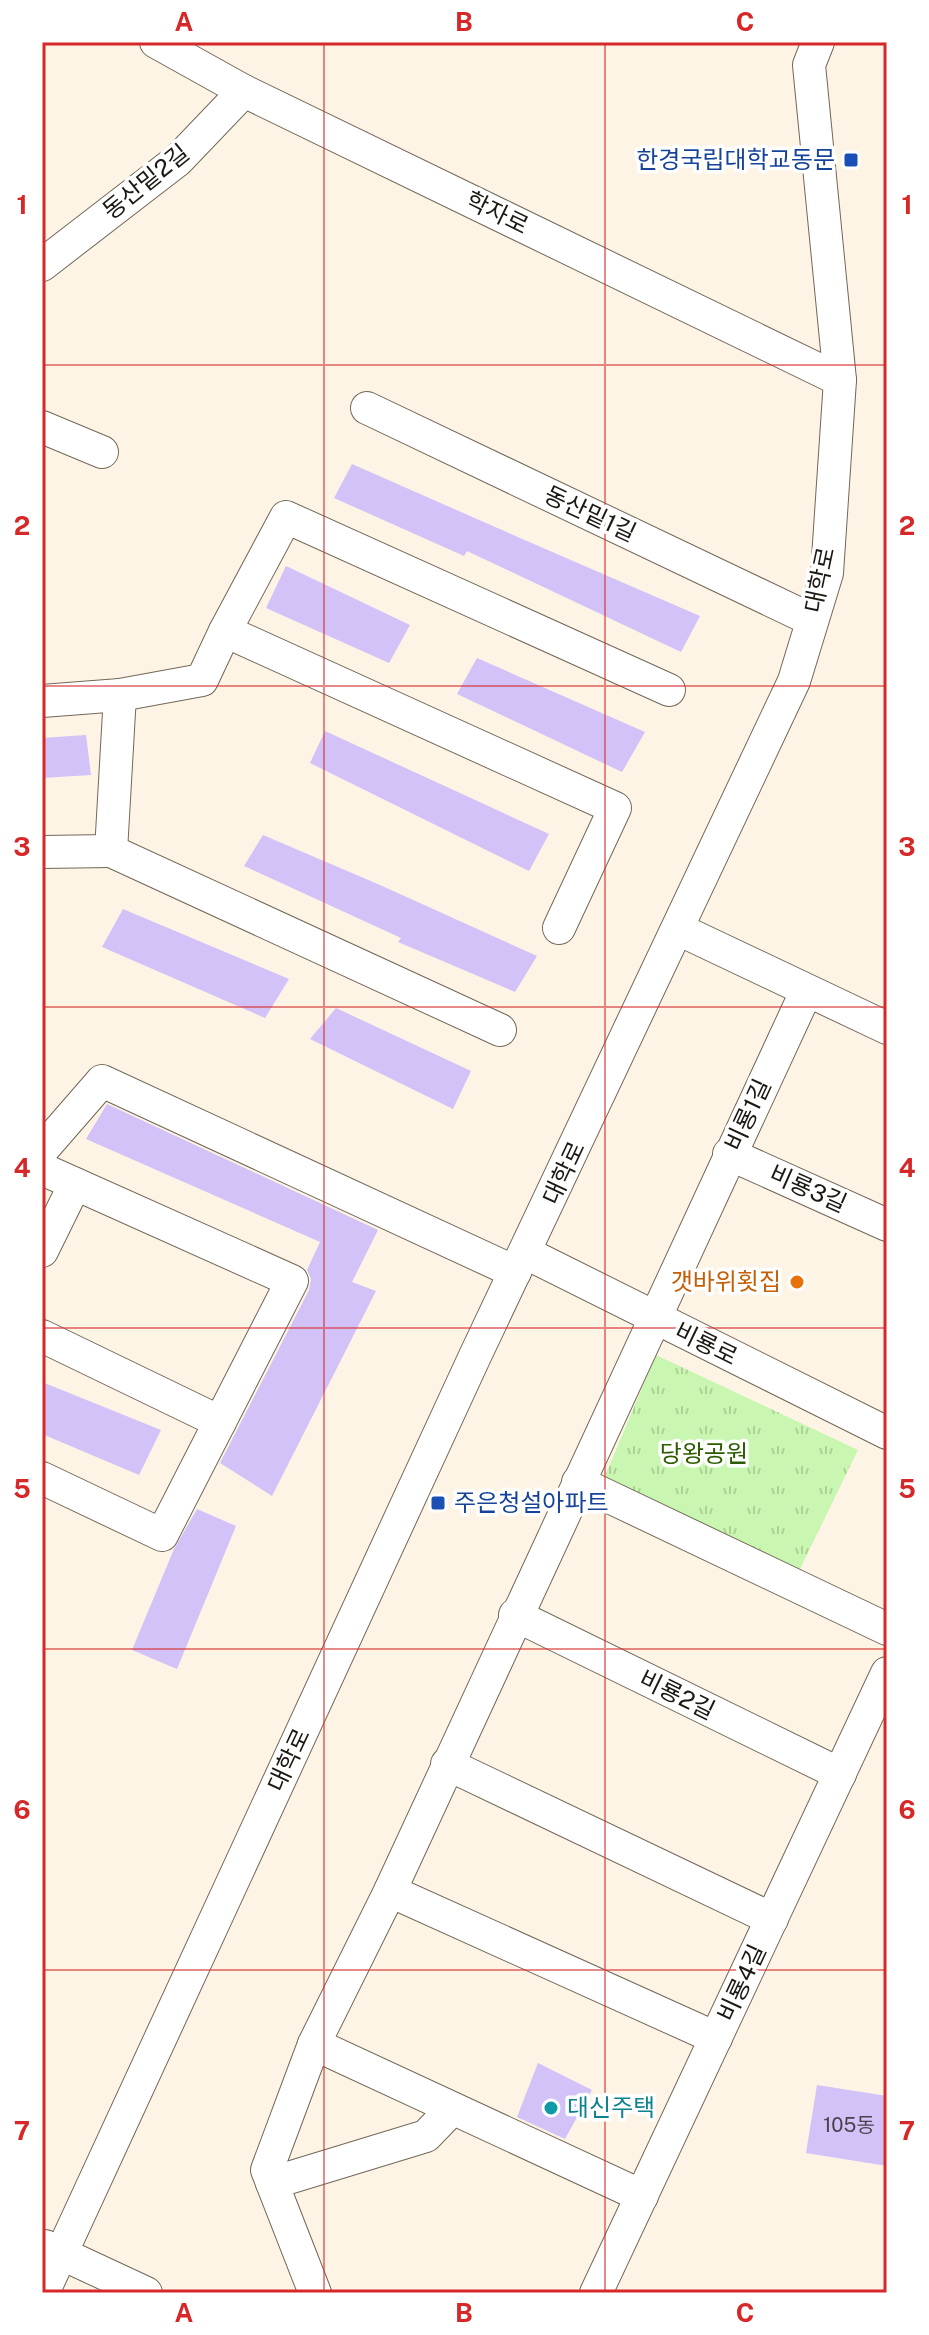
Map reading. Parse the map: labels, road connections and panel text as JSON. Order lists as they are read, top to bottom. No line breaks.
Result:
{"streets":{"street":["동산밑2길","학자로","동산밑1길","대학로","비룡1길","비룡3길","비룡로","비룡2길","비룡4길"]},"crossings":[["동산밑2길","학자로"],["학자로","대학로"],["동산밑1길","대학로"],["대학로","비룡로"],["비룡1길","비룡3길"],["비룡1길","비룡로"],["비룡2길","비룡4길"]],"parks":["당왕공원"],"places":{"transit":["한경국립대학교동문","주은청설아파트"],"other":["갯바위횟집","대신주택"]},"house_numbers":["105동"],"grid":{"columns":["A","B","C"],"rows":["1","2","3","4","5","6","7"]}}
